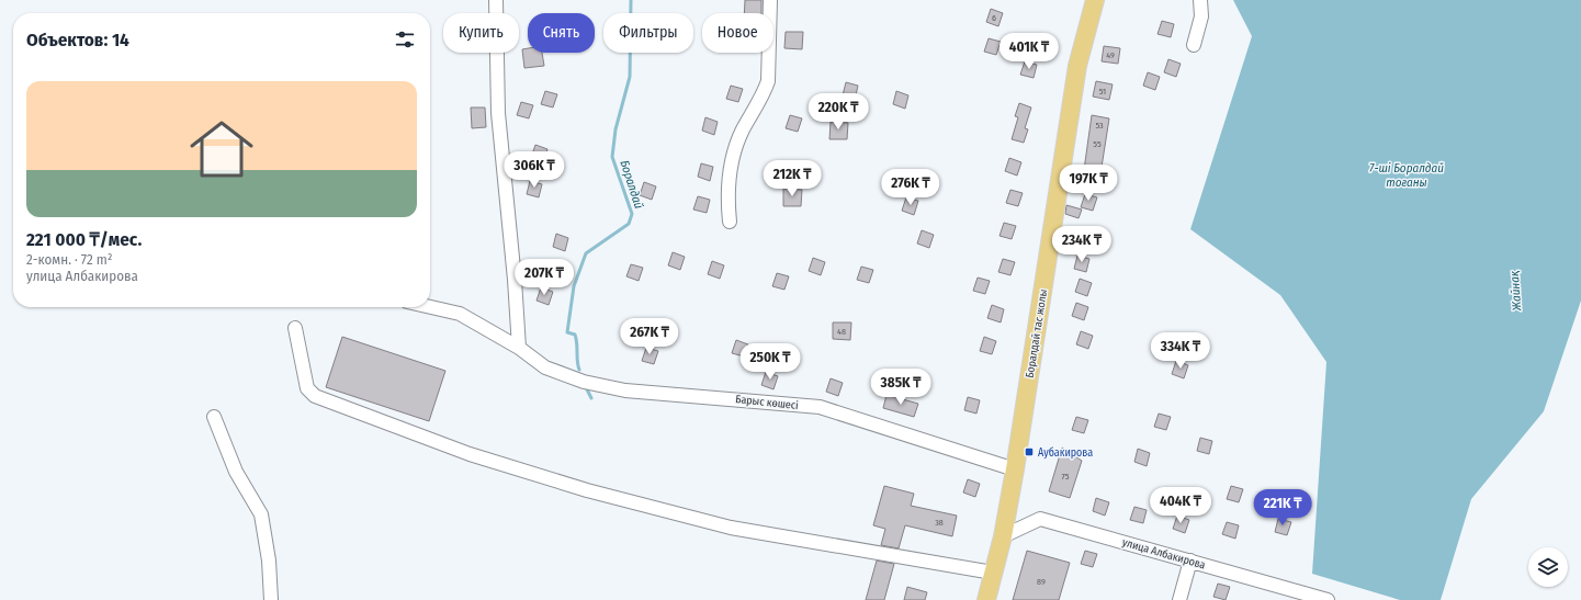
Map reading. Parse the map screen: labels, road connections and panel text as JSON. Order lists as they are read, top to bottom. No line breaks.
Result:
{"streets":{"main road":["Боралдай тас жолы"],"street":["Барыс көшесі","улица Албакирова"]},"crossings":[["Боралдай тас жолы","Барыс көшесі"],["Боралдай тас жолы","улица Албакирова"]],"water":["7-ші Боралдай тоғаны","Боралдай","Жайнақ"],"places":{"transit":["Аубакирова"]},"house_numbers":["6","49","51","53","55","48","75","38","89"],"page":{"chip":["Купить","Снять","Фильтры","Новое"],"heading":"Объектов: 14","price":["401K ₸","220K ₸","306K ₸","212K ₸","197K ₸","276K ₸","234K ₸","207K ₸","267K ₸","334K ₸","250K ₸","385K ₸","404K ₸","221K ₸"],"list":[{"name":"221 000 ₸/мес.","note":"2-комн. · 72 m² · улица Албакирова"}]}}
